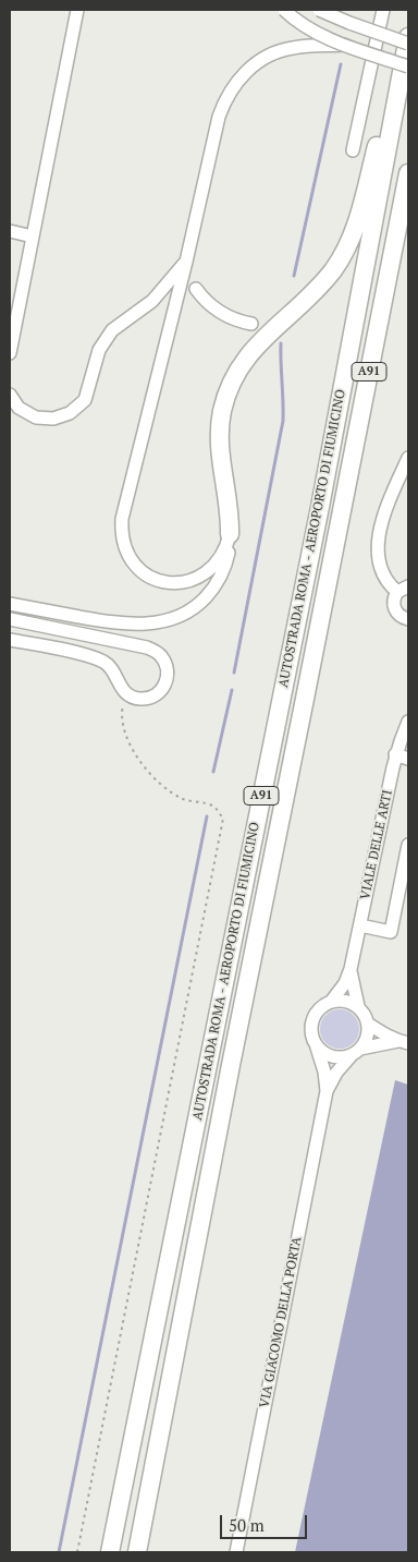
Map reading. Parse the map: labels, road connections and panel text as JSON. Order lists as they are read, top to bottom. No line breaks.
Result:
{"streets":{"highway":["A91","AUTOSTRADA ROMA - AEROPORTO DI FIUMICINO"],"street":["VIALE DELLE ARTI","VIA GIACOMO DELLA PORTA"]},"crossings":[["VIALE DELLE ARTI","VIA GIACOMO DELLA PORTA"]],"scale_bar":"50 m"}
